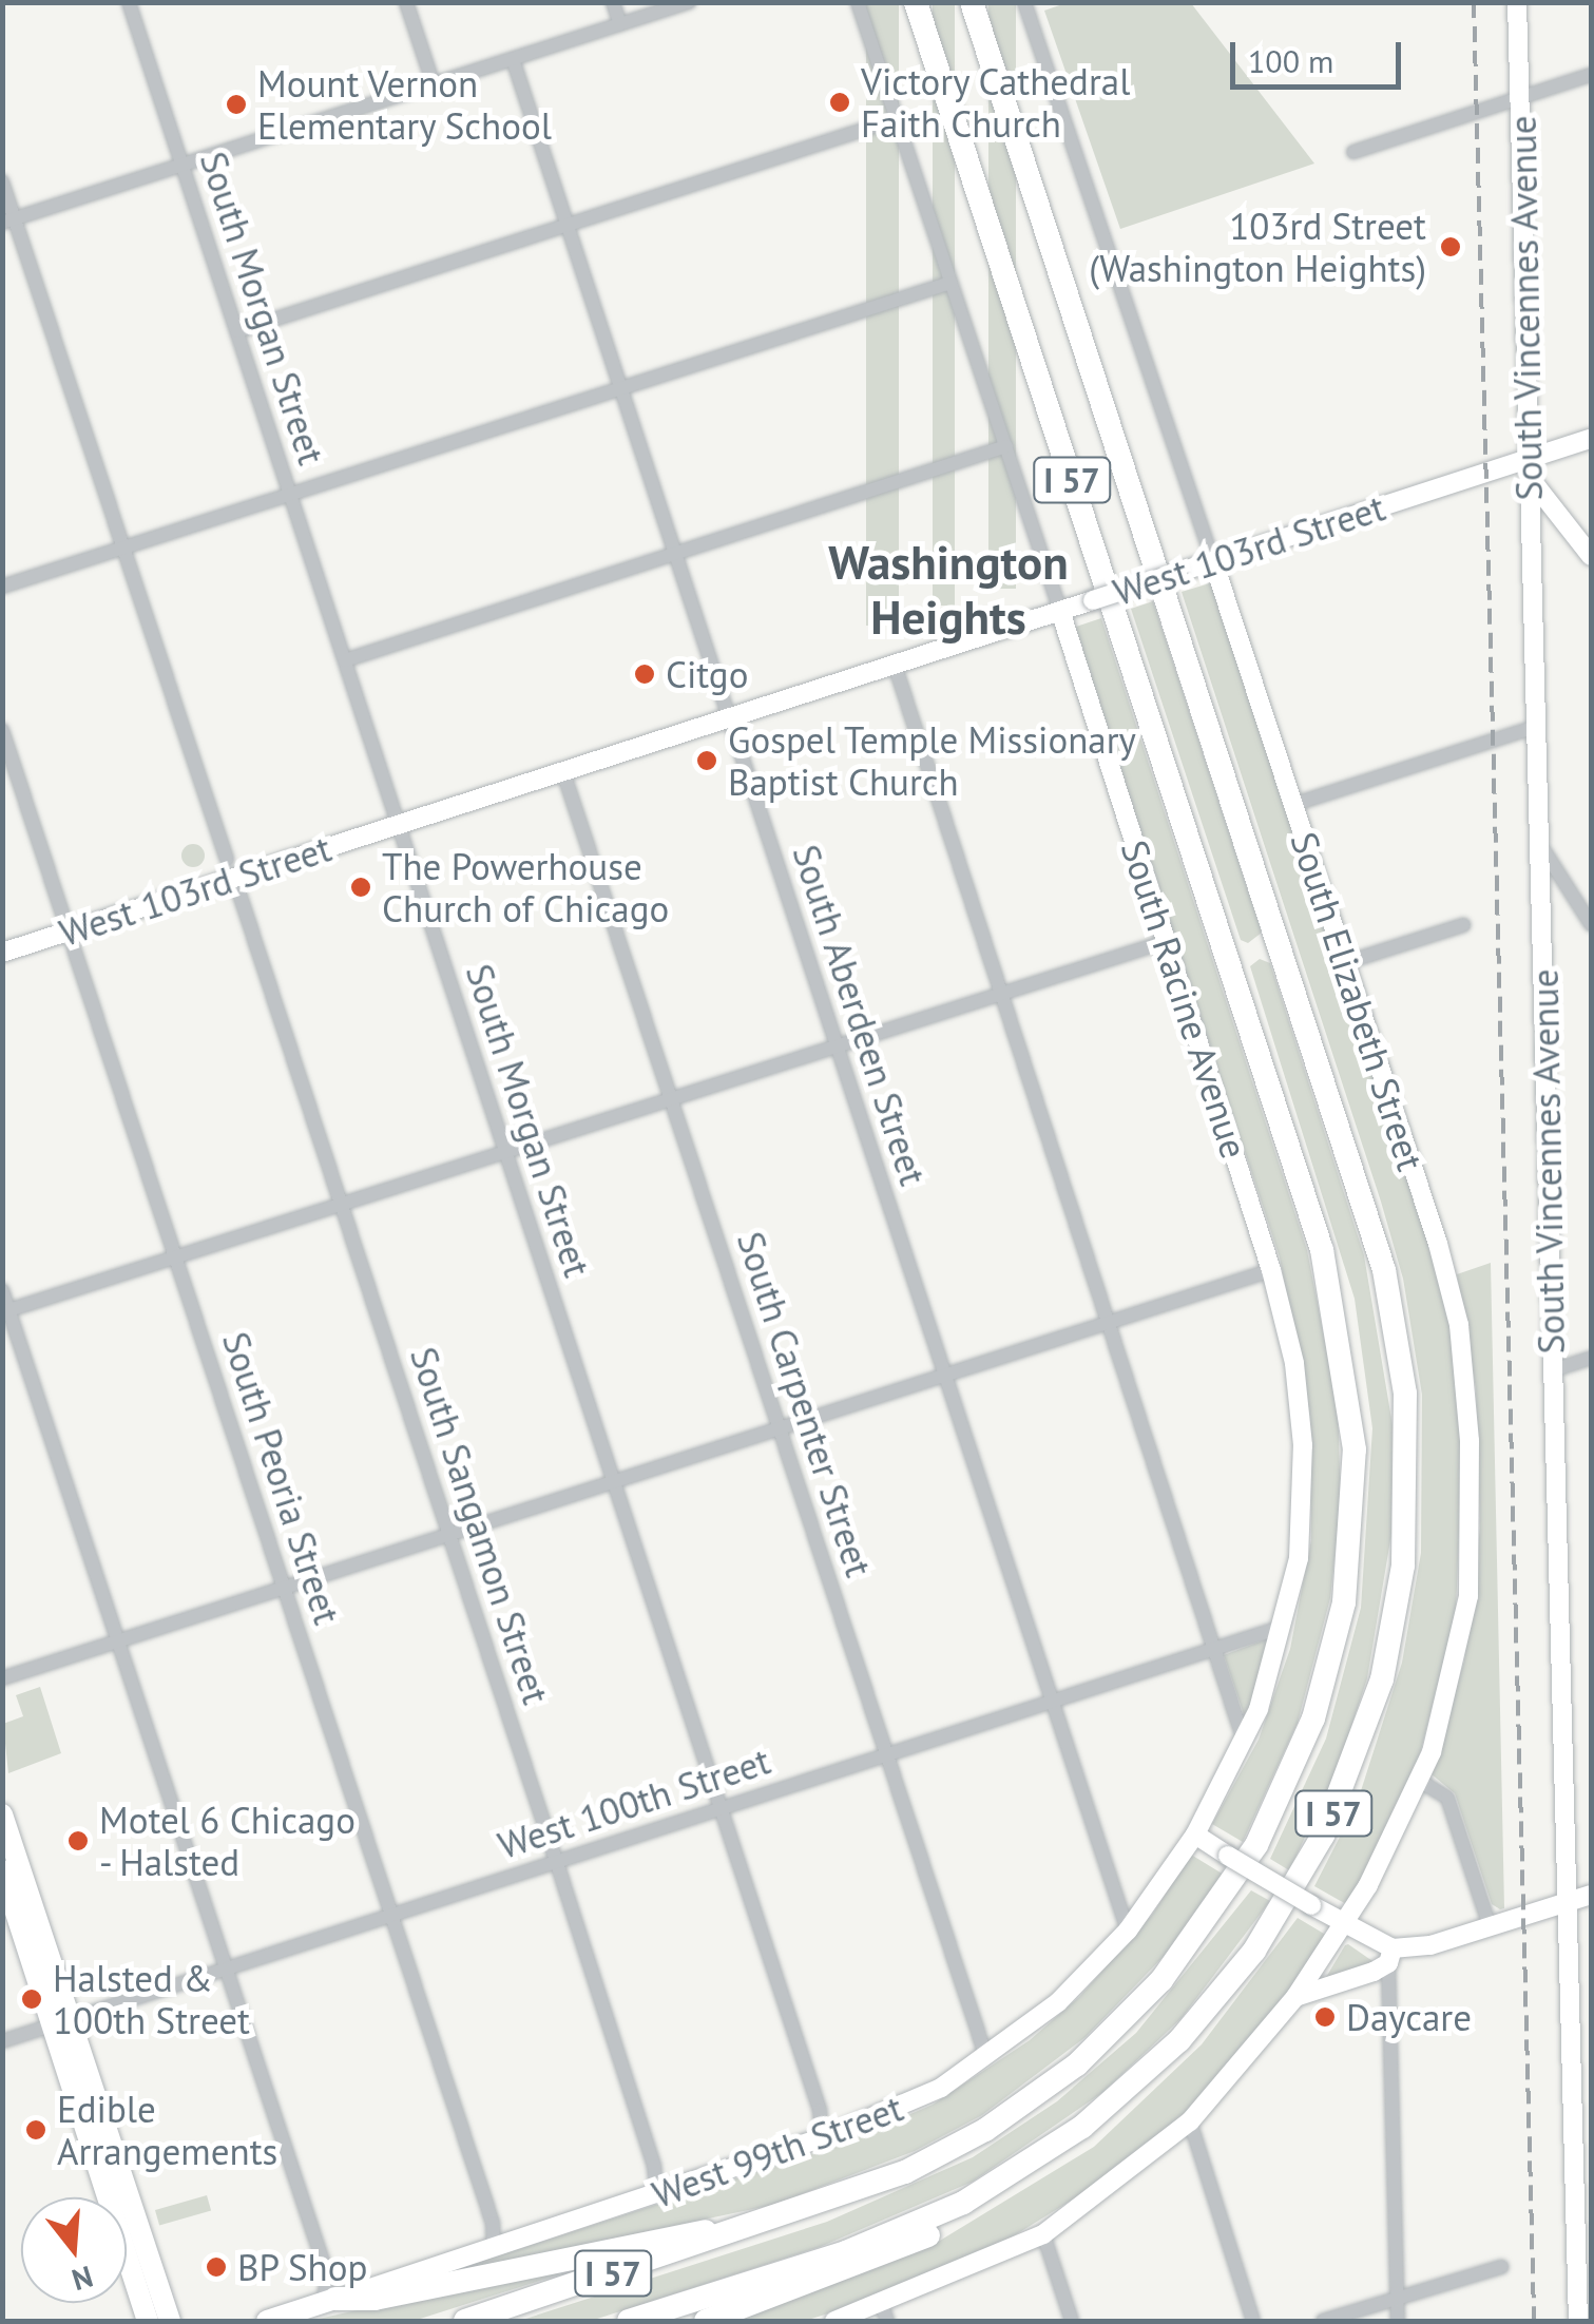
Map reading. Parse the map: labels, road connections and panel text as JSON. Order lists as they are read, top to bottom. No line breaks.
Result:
{"streets":{"highway":["I 57"],"main road":["West 99th Street"],"street":["South Morgan Street","South Vincennes Avenue","West 103rd Street","South Racine Avenue","South Elizabeth Street","South Aberdeen Street","South Carpenter Street","South Peoria Street","South Sangamon Street","West 100th Street"]},"crossings":[["South Morgan Street","West 103rd Street"],["South Morgan Street","West 100th Street"],["South Morgan Street","West 99th Street"],["South Vincennes Avenue","West 103rd Street"],["West 103rd Street","South Racine Avenue"],["West 103rd Street","South Elizabeth Street"],["West 103rd Street","South Aberdeen Street"],["West 103rd Street","South Carpenter Street"],["West 103rd Street","South Peoria Street"],["West 103rd Street","South Sangamon Street"],["South Racine Avenue","West 100th Street"],["South Racine Avenue","West 99th Street"],["South Aberdeen Street","West 100th Street"],["South Aberdeen Street","West 99th Street"],["South Carpenter Street","West 100th Street"],["South Carpenter Street","West 99th Street"],["South Peoria Street","West 100th Street"],["South Peoria Street","West 99th Street"],["South Sangamon Street","West 100th Street"],["South Sangamon Street","West 99th Street"],["West 100th Street","West 99th Street"]],"districts":["Washington Heights"],"places":["Victory Cathedral Faith Church","Mount Vernon Elementary School","103rd Street (Washington Heights)","Citgo","Gospel Temple Missionary Baptist Church","The Powerhouse Church of Chicago","Motel 6 Chicago - Halsted","Halsted & 100th Street","Daycare","Edible Arrangements","BP Shop"],"scale_bar":"100 m","north":"bottom"}
